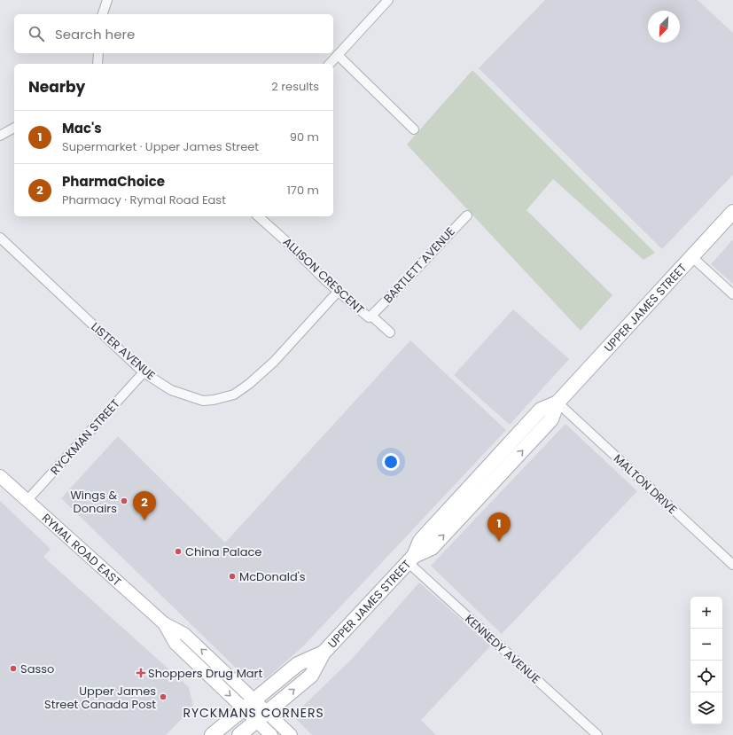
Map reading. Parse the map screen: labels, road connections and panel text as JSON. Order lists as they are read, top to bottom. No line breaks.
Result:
{"streets":{"main road":["UPPER JAMES STREET","RYMAL ROAD EAST"],"street":["BARTLETT AVENUE","ALLISON CRESCENT","LISTER AVENUE","RYCKMAN STREET","MALTON DRIVE","KENNEDY AVENUE"]},"crossings":[["BARTLETT AVENUE","ALLISON CRESCENT"],["ALLISON CRESCENT","LISTER AVENUE"],["UPPER JAMES STREET","MALTON DRIVE"],["UPPER JAMES STREET","RYMAL ROAD EAST"],["UPPER JAMES STREET","KENNEDY AVENUE"],["LISTER AVENUE","RYCKMAN STREET"],["RYCKMAN STREET","RYMAL ROAD EAST"]],"districts":["RYCKMANS CORNERS"],"places":{"other":["Wings & Donairs","China Palace","McDonald's","Sasso","Upper James Street Canada Post"],"health":["Shoppers Drug Mart"]},"north":"bottom left","page":{"search":"Search here","heading":["Nearby","2 results"],"list":[{"mark":"1","name":"Mac's","note":"Supermarket · Upper James Street","value":"90 m"},{"mark":"2","name":"PharmaChoice","note":"Pharmacy · Rymal Road East","value":"170 m"}],"pins":["2","1"],"map_buttons":["+","−"]}}
